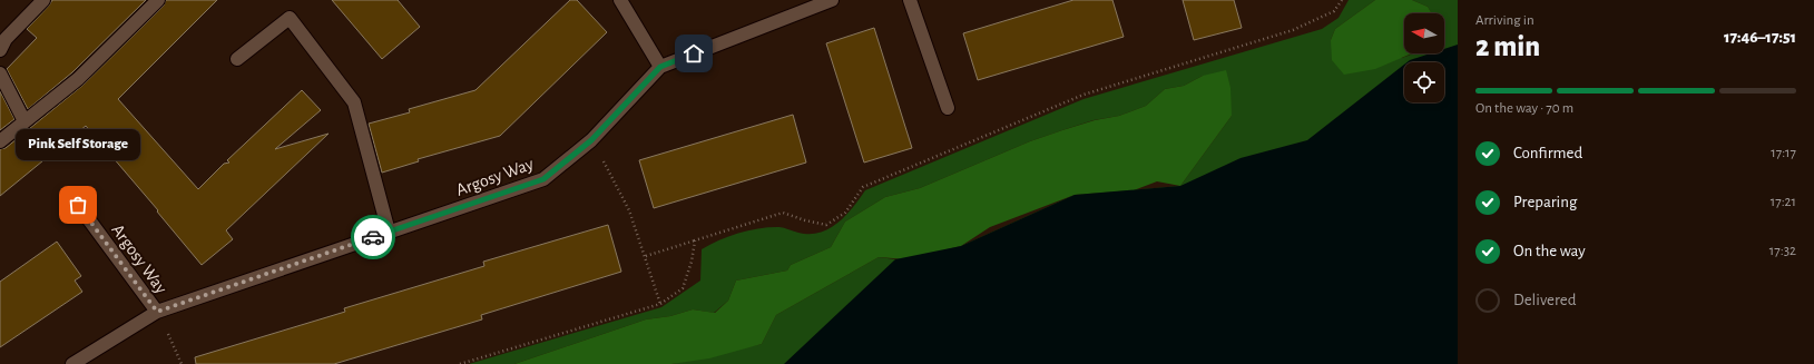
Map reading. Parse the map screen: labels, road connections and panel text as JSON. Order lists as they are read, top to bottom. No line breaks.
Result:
{"streets":{"street":["Argosy Way"]},"places":["Pink Self Storage"],"north":"left","page":{"heading":["2 min","Arriving in","17:46–17:51"],"bar":"On the way · 70 m","bubble":"Pink Self Storage","list":[["Confirmed","17:17"],["Preparing","17:21"],["On the way","17:32"],"Delivered"]}}
